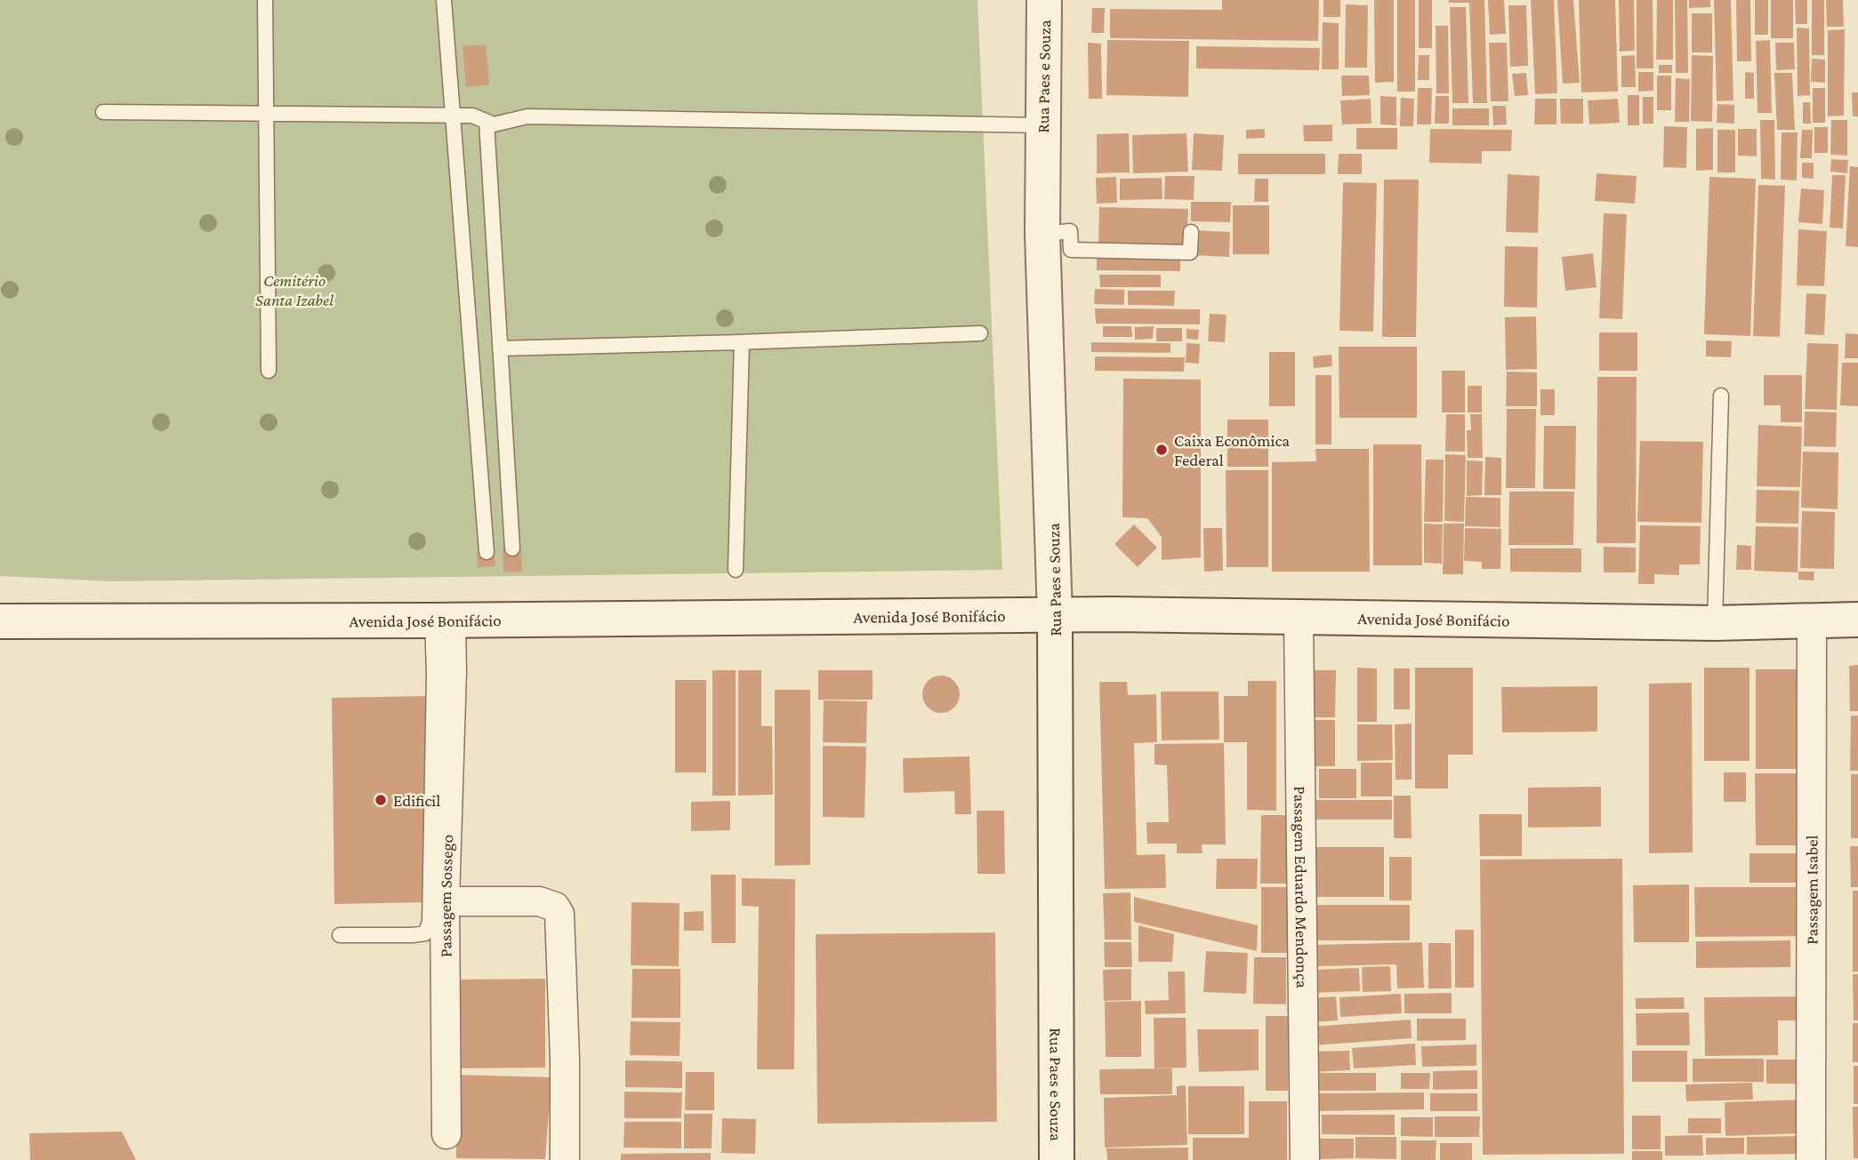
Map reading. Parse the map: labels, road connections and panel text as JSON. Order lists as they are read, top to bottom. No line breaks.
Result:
{"streets":{"main road":["Rua Paes e Souza","Avenida José Bonifácio"],"street":["Passagem Eduardo Mendonça","Passagem Isabel","Passagem Sossego"]},"crossings":[["Rua Paes e Souza","Avenida José Bonifácio"],["Avenida José Bonifácio","Passagem Eduardo Mendonça"],["Avenida José Bonifácio","Passagem Isabel"],["Avenida José Bonifácio","Passagem Sossego"]],"parks":["Cemitério Santa Izabel"],"places":["Caixa Econômica Federal","Edificil"]}
